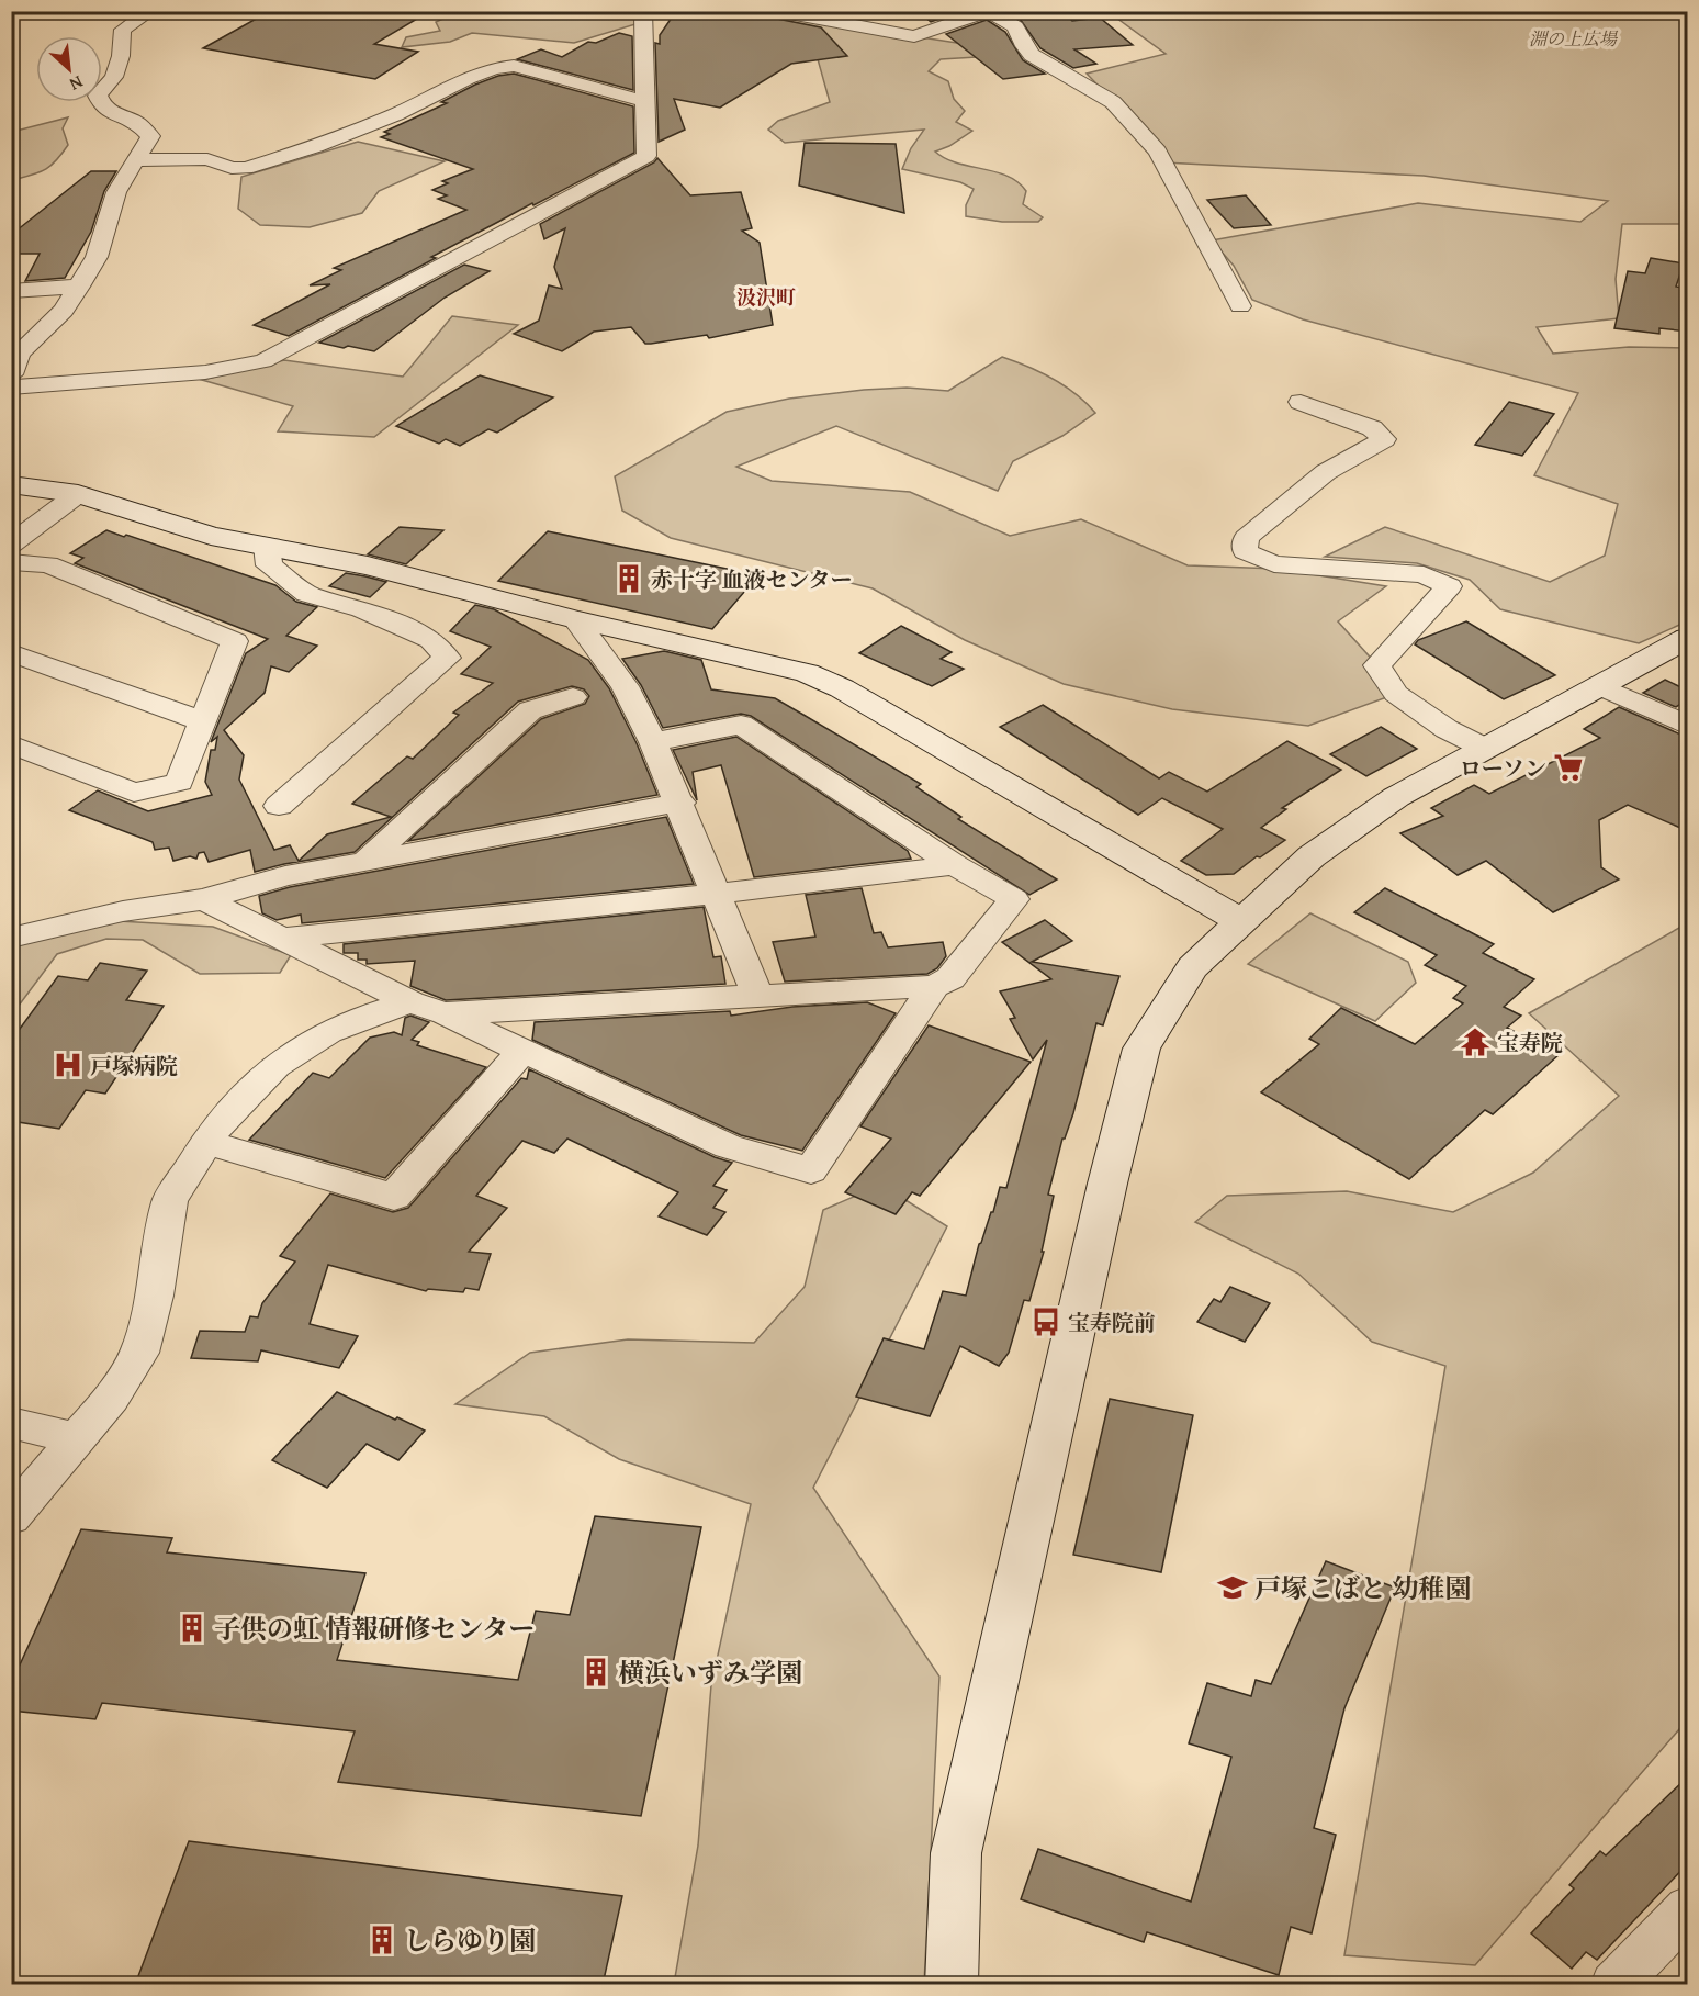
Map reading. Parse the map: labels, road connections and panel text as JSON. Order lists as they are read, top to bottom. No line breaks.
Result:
{"districts":["汲沢町"],"parks":["淵の上広場"],"places":{"building":["赤十字 血液センター","子供の虹 情報研修センター","横浜いずみ学園","しらゆり園"],"supermarket":["ローソン"],"temple":["宝寿院"],"hospital":["戸塚病院"],"bus stop":["宝寿院前"],"school or university":["戸塚こばと 幼稚園"]},"north":"bottom right"}
